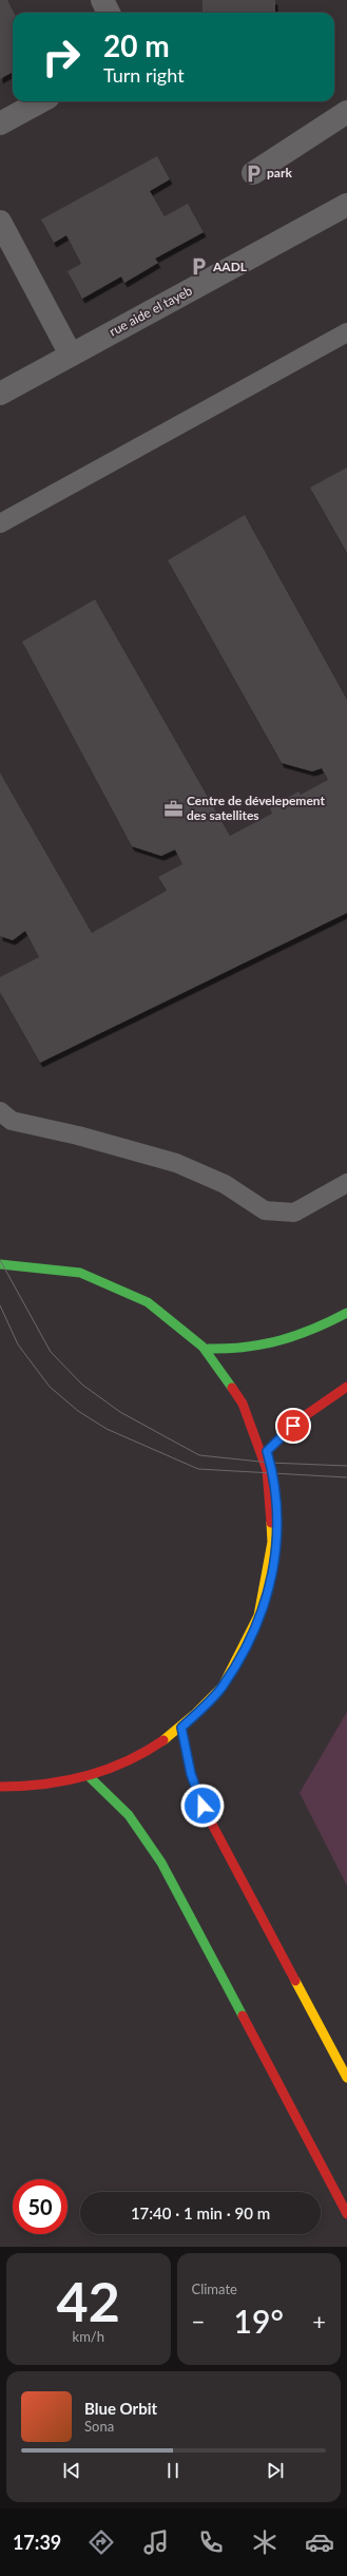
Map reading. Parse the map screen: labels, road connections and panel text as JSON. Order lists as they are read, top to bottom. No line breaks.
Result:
{"streets":{"street":["rue aide el tayeb"]},"places":{"parking":["park","AADL"],"office":["Centre de dévelepement des satellites"]},"page":{"turn":["20 m","Turn right"],"limit":"50","trip":"17:40 · 1 min · 90 m","tile":[["42","km/h"],"Climate"],"heat":["−","19°","+"],"song":["Blue Orbit","Sona"],"tabs":"17:39"}}
